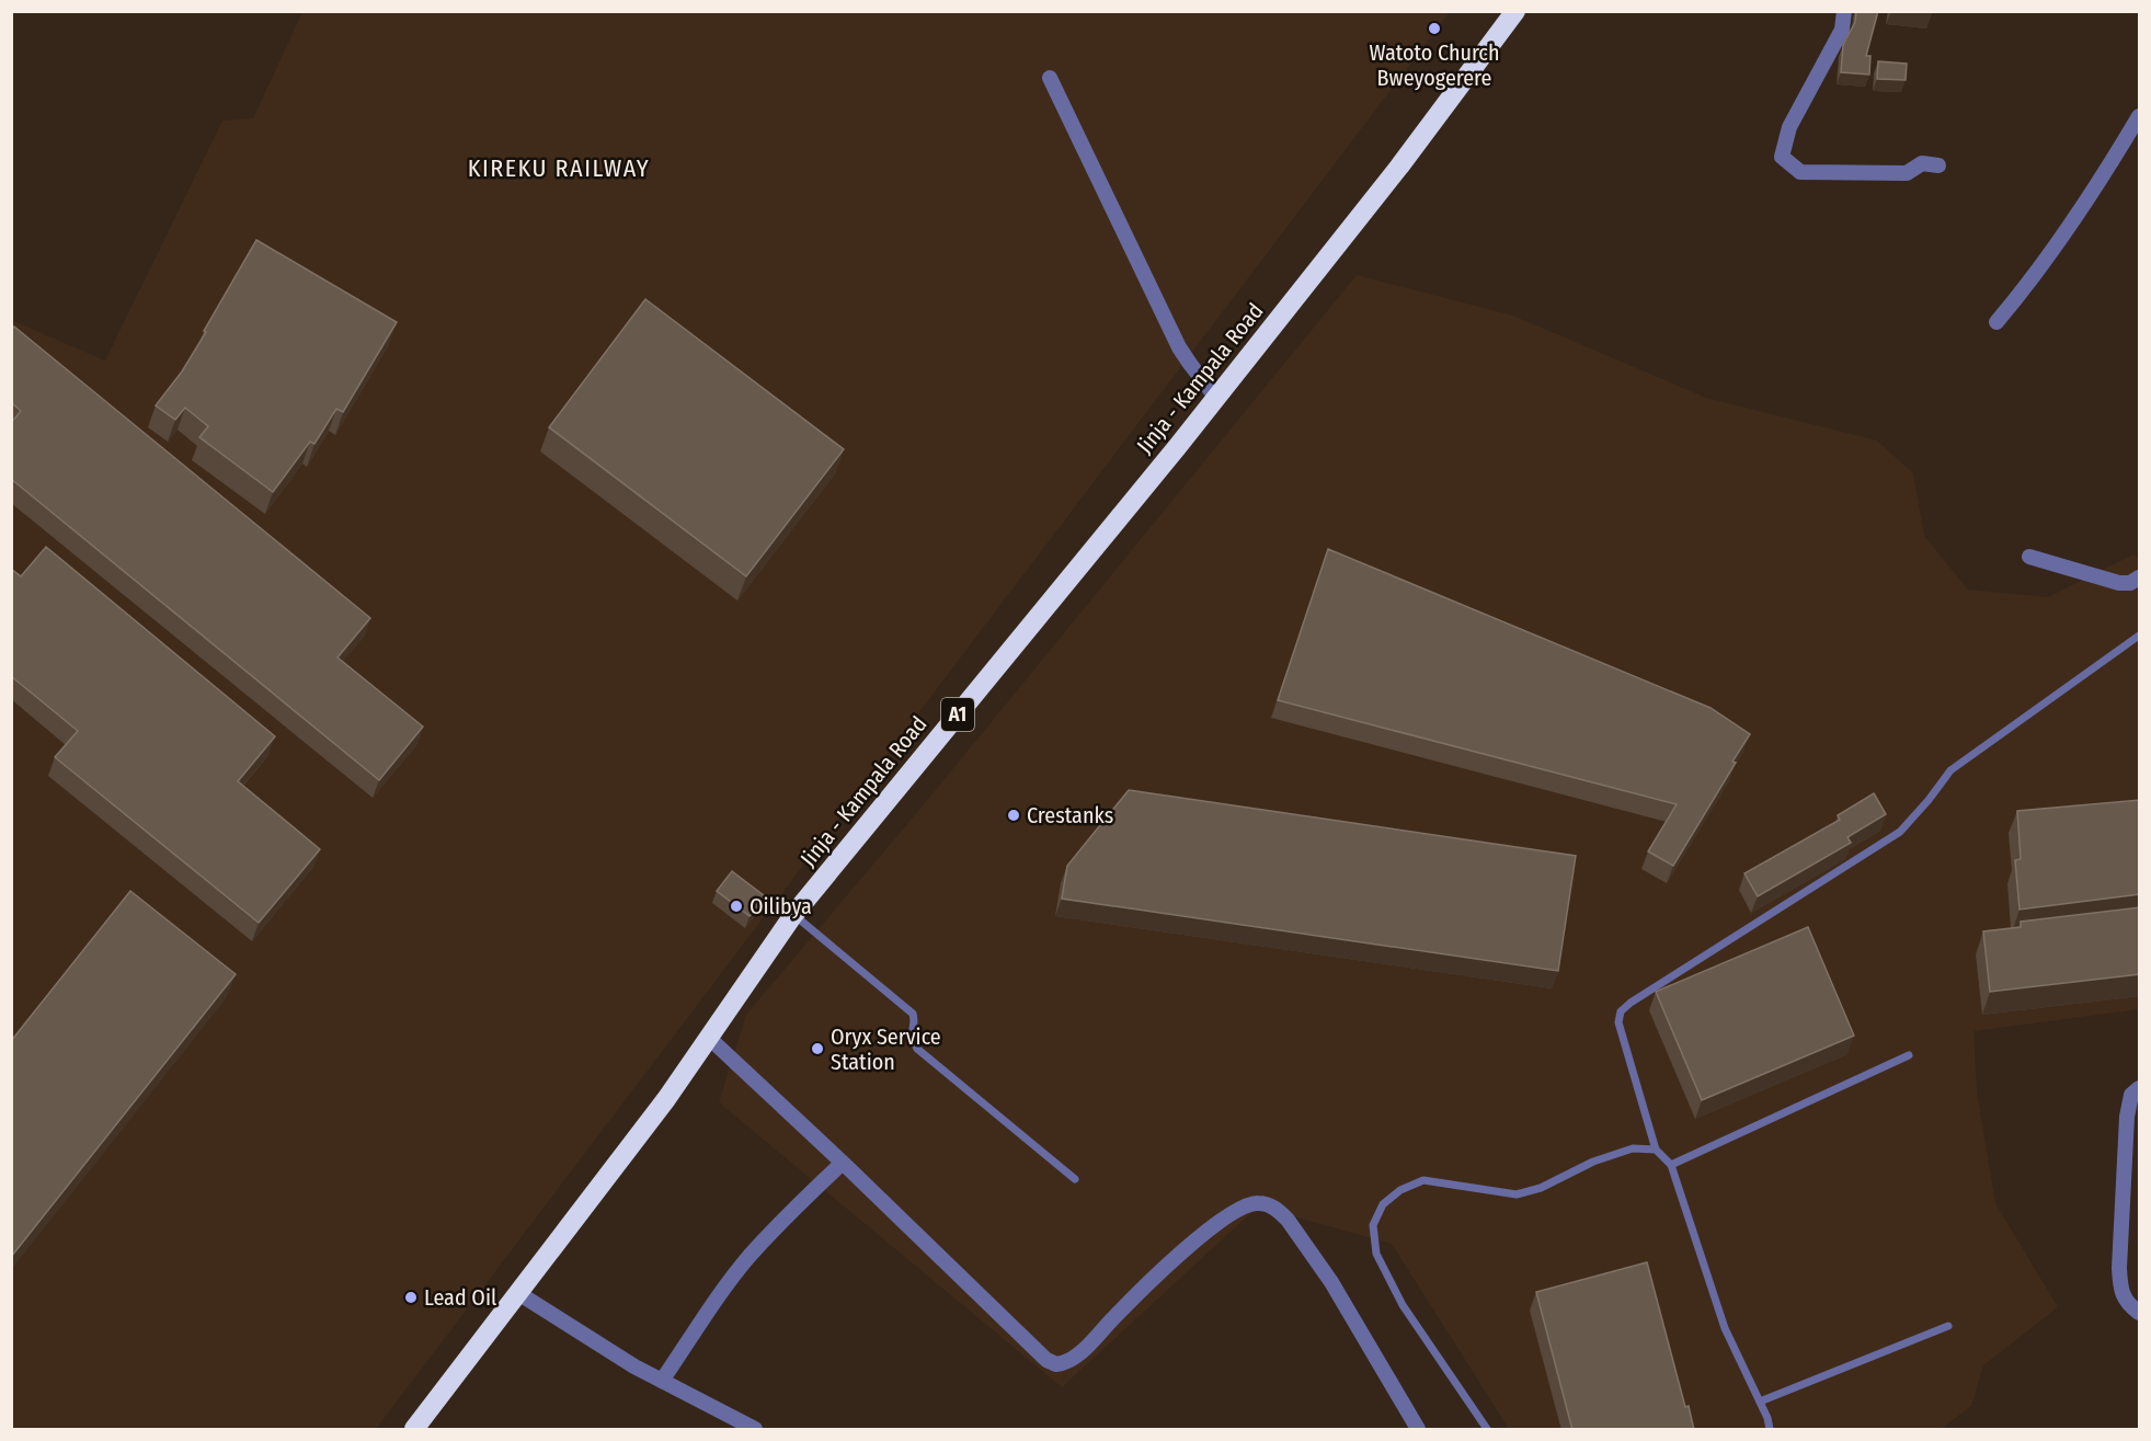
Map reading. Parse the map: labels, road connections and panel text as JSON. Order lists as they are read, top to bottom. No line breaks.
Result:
{"streets":{"highway":["Jinja - Kampala Road","A1"]},"districts":["KIREKU RAILWAY"],"places":["Watoto Church Bweyogerere","Crestanks","Oilibya","Oryx Service Station","Lead Oil"]}
